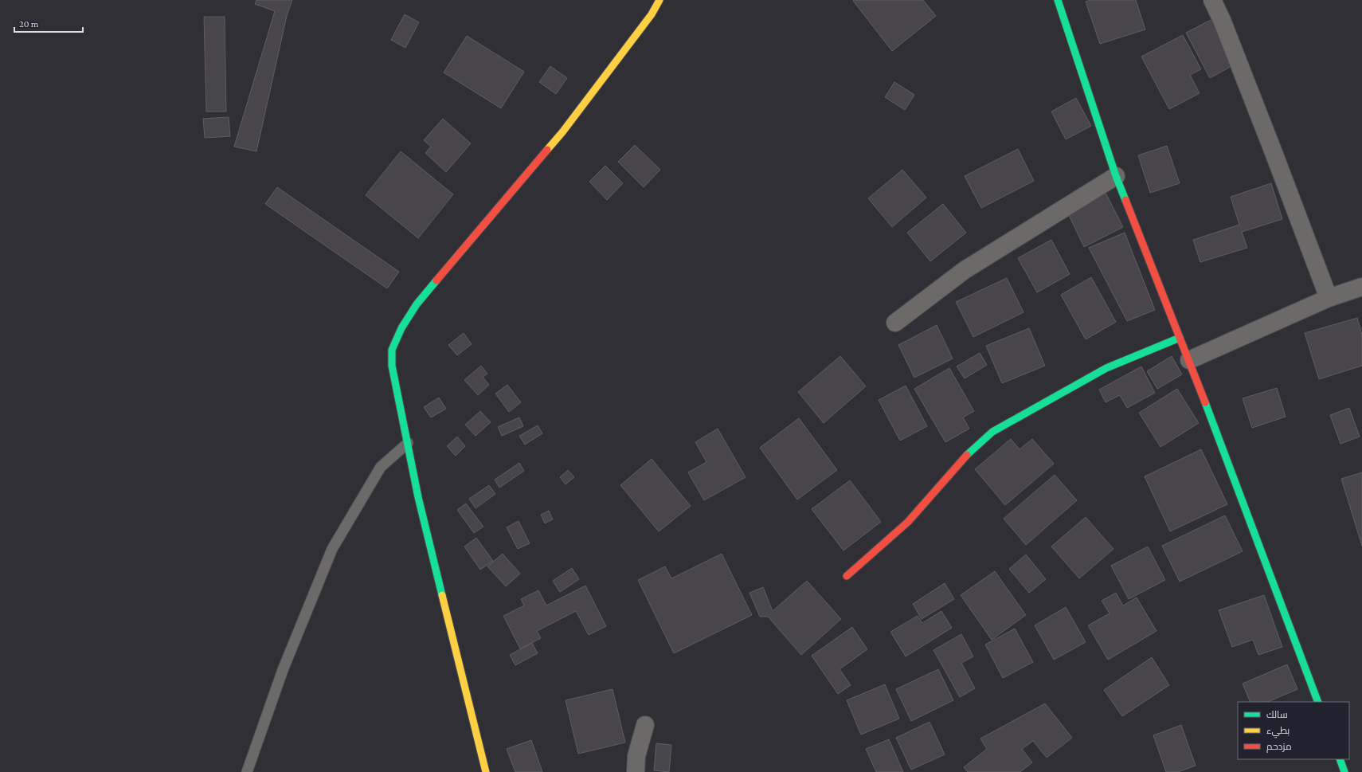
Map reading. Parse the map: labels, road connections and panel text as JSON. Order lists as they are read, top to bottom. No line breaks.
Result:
{"legend":["سالك","بطيء","مزدحم"],"scale_bar":"20 m"}
